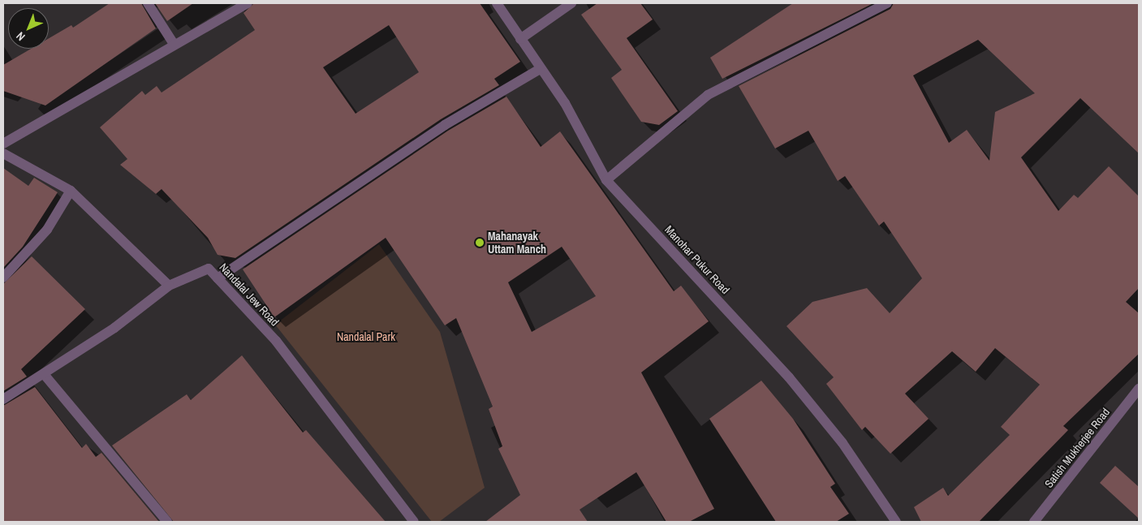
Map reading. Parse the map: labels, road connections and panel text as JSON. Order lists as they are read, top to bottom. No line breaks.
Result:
{"streets":{"street":["Manohar Pukur Road","Nandalal Jew Road","Satish Mukherjee Road"]},"parks":["Nandalal Park"],"places":["Mahanayak Uttam Manch"],"north":"bottom left"}
